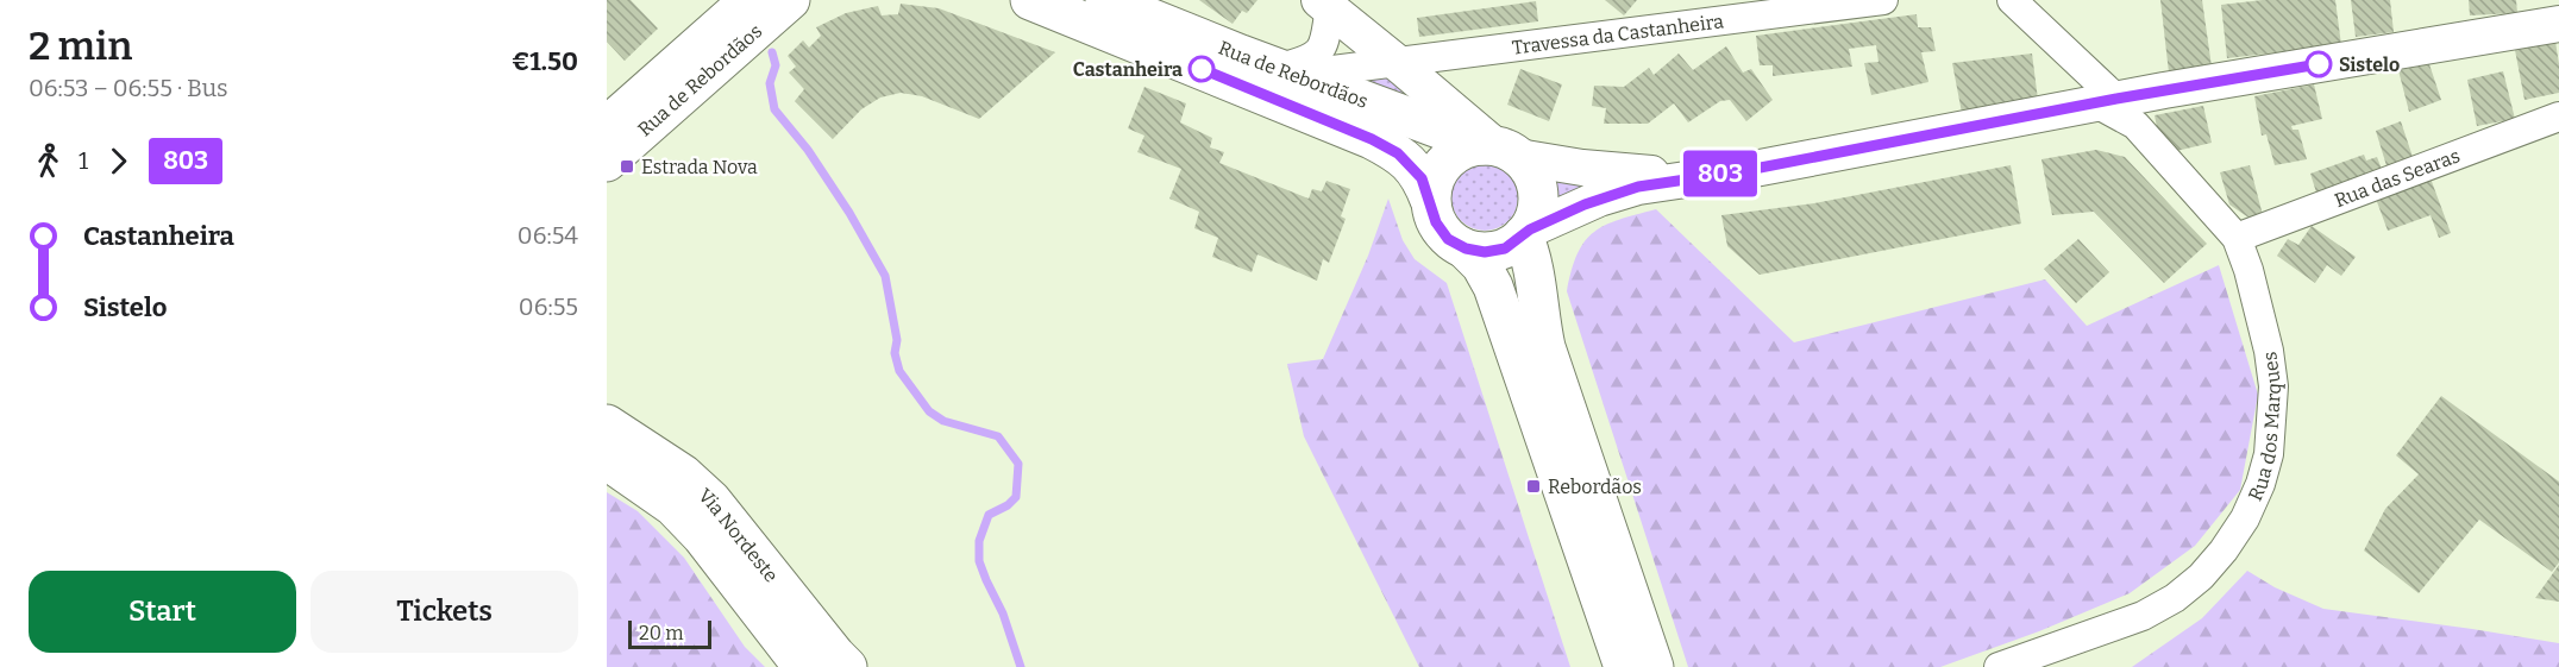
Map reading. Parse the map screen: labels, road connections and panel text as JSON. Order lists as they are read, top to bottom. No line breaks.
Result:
{"streets":{"main road":["Rua de Rebordãos","Via Nordeste"],"street":["Travessa da Castanheira","Rua das Searas","Rua dos Marques"]},"crossings":[["Travessa da Castanheira","Rua de Rebordãos"],["Rua das Searas","Rua dos Marques"]],"places":{"other":["Sistelo","Castanheira"],"transit":["Estrada Nova","Rebordãos"]},"lines":["bus line 803"],"scale_bar":"20 m","page":{"heading":["2 min","06:53 – 06:55 · Bus","€1.50"],"on_map":"803","legs":["1","803"],"list":[{"name":"Castanheira","value":"06:54"},{"name":"Sistelo","value":"06:55"}],"buttons":["Start","Tickets"],"scale":"20 m"}}
